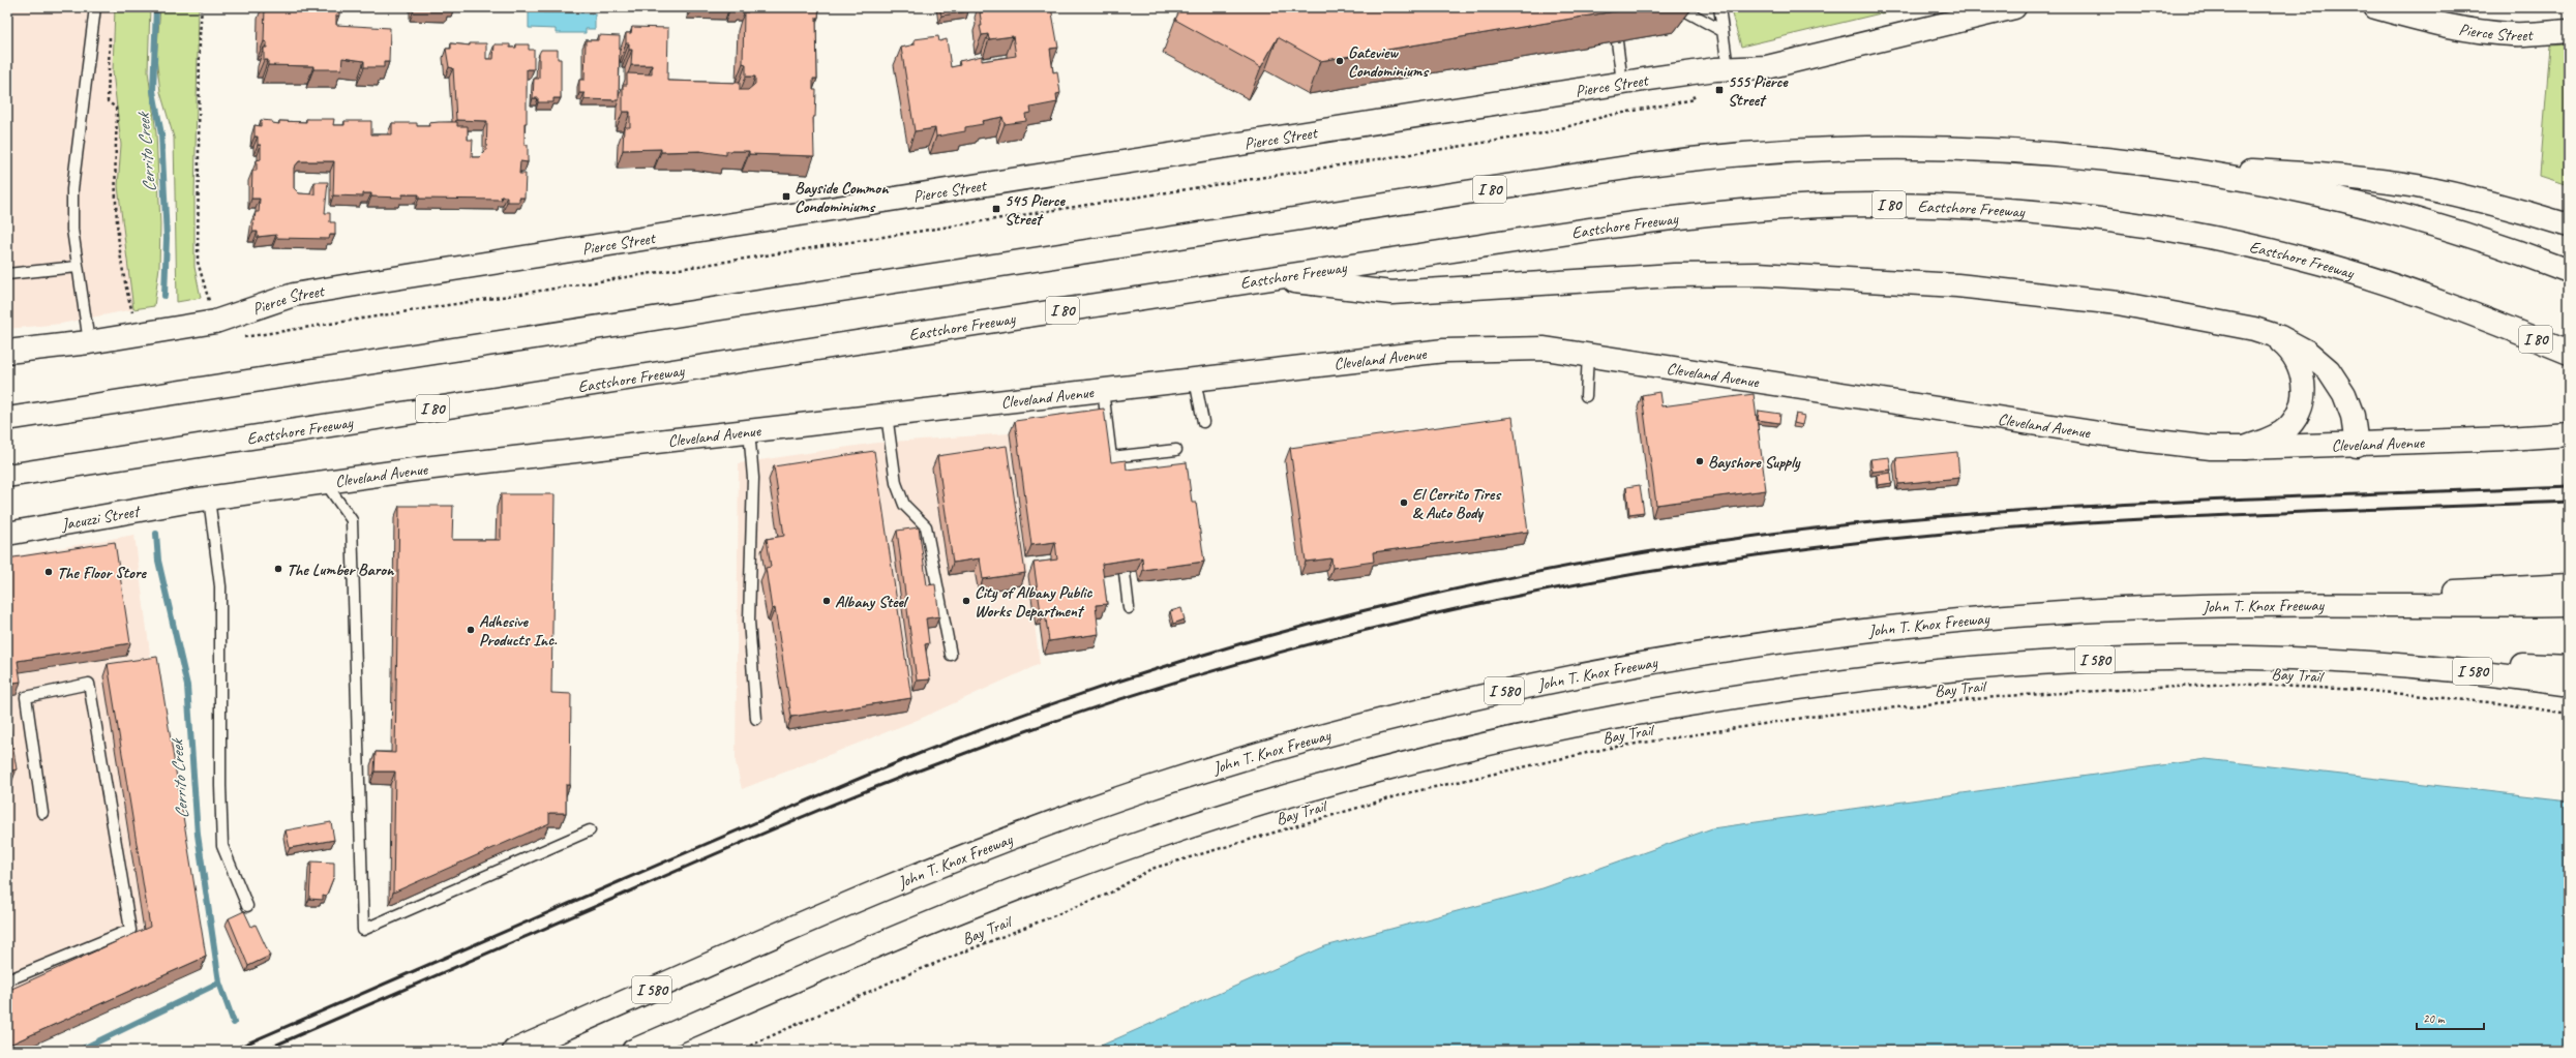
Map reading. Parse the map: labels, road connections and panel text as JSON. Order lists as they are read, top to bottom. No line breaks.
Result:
{"streets":{"main road":["Pierce Street","I 80","Eastshore Freeway","Cleveland Avenue","Jacuzzi Street","John T. Knox Freeway","I 580"],"path":["Bay Trail"]},"crossings":[["Cleveland Avenue","Jacuzzi Street"]],"water":["Cerrito Creek"],"places":{"other":["Gateview Condominiums","Bayshore Supply","El Cerrito Tires & Auto Body","The Lumber Baron","The Floor Store","Albany Steel","City of Albany Public Works Department","Adhesive Products Inc."],"transit":["555 Pierce Street","Bayside Common Condominiums","545 Pierce Street"]},"scale_bar":"20 m"}
